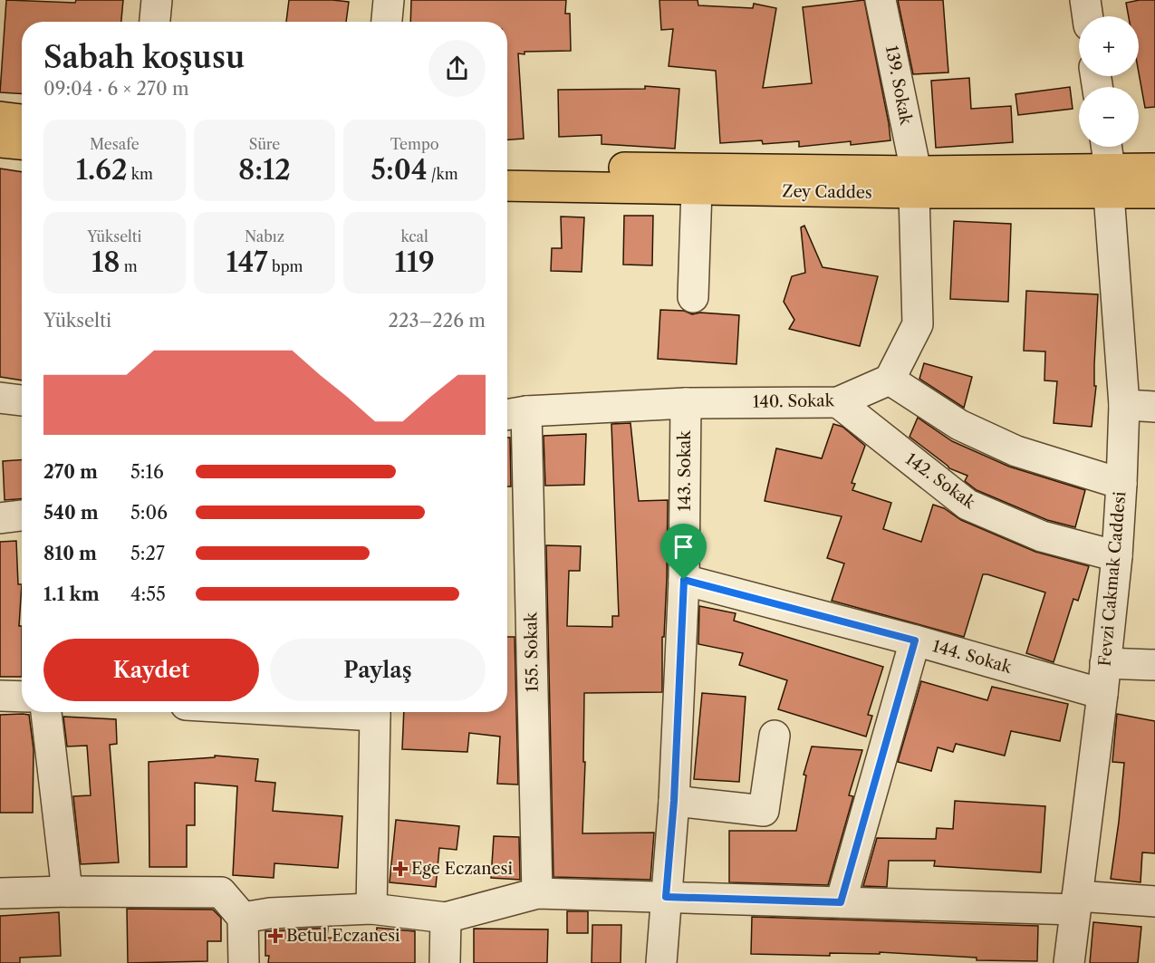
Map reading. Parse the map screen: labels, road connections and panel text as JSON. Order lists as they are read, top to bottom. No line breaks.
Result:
{"streets":{"main road":["Zey Caddes"],"street":["139. Sokak","140. Sokak","143. Sokak","142. Sokak","Fevzi Cakmak Caddesi","155. Sokak","144. Sokak"]},"crossings":[["139. Sokak","Zey Caddes"],["Zey Caddes","Fevzi Cakmak Caddesi"],["140. Sokak","143. Sokak"],["140. Sokak","142. Sokak"],["140. Sokak","155. Sokak"],["143. Sokak","144. Sokak"],["142. Sokak","Fevzi Cakmak Caddesi"],["Fevzi Cakmak Caddesi","144. Sokak"]],"places":{"health":["Ege Eczanesi","Betul Eczanesi"]},"page":{"map_buttons":["+","−"],"heading":["Sabah koşusu","09:04 · 6 × 270 m"],"stats":[["Mesafe","1.62 km"],["Süre","8:12"],["Tempo","5:04 /km"],["Yükselti","18 m"],["Nabız","147 bpm"],["kcal","119"]],"chart":["Yükselti","223–226 m"],"list":[{"name":"270 m","note":"5:16"},{"name":"540 m","note":"5:06"},{"name":"810 m","note":"5:27"},{"name":"1.1 km","note":"4:55"}],"buttons":["Kaydet","Paylaş"]}}
